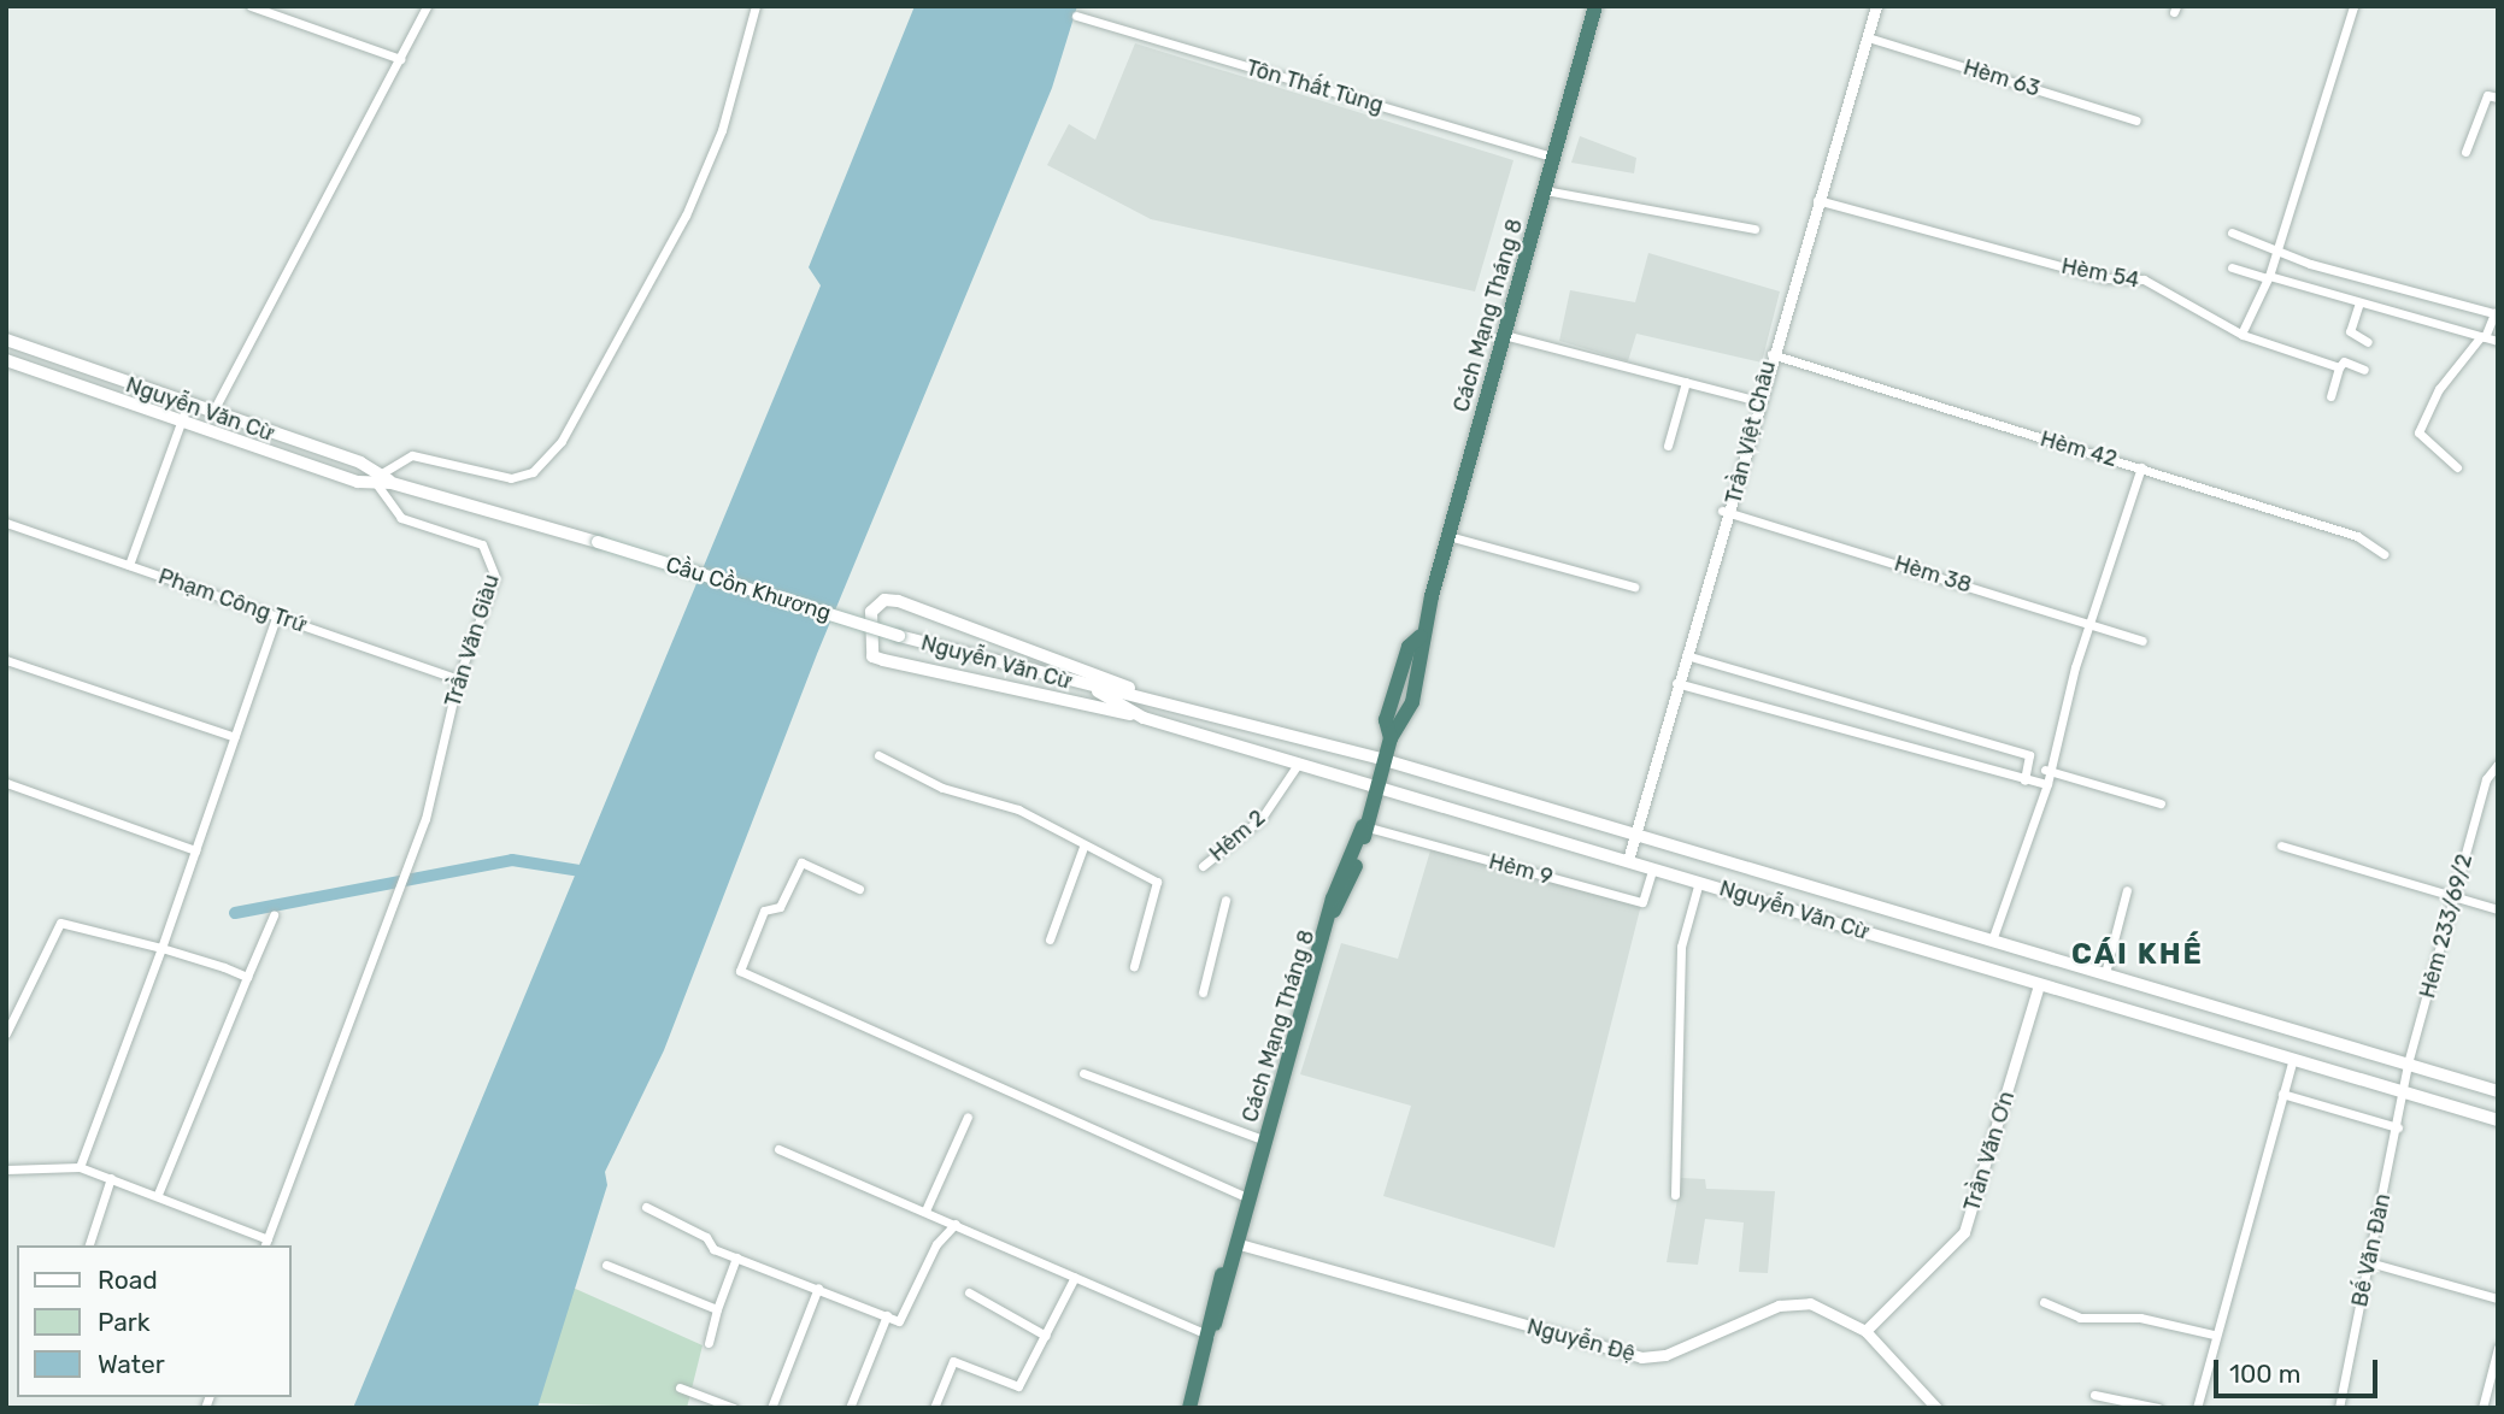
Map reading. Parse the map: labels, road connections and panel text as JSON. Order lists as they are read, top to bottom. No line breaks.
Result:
{"streets":{"highway":["Cách Mạng Tháng 8"],"main road":["Nguyễn Văn Cừ","Cầu Cồn Khương"],"street":["Hèm 63","Tôn Thất Tùng","Hèm 54","Trần Việt Châu","Hèm 42","Hèm 38","Phạm Công Trứ","Trần Văn Giàu","Hẻm 2","Hẻm 9","Hẻm 233/69/2","Trần Văn Ơn","Bế Văn Đàn","Nguyễn Đệ"]},"crossings":[["Hèm 63","Trần Việt Châu"],["Tôn Thất Tùng","Cách Mạng Tháng 8"],["Hèm 54","Trần Việt Châu"],["Cách Mạng Tháng 8","Nguyễn Văn Cừ"],["Cách Mạng Tháng 8","Hẻm 9"],["Cách Mạng Tháng 8","Nguyễn Đệ"],["Nguyễn Văn Cừ","Trần Việt Châu"],["Nguyễn Văn Cừ","Cầu Cồn Khương"],["Nguyễn Văn Cừ","Trần Văn Giàu"],["Nguyễn Văn Cừ","Hẻm 2"],["Nguyễn Văn Cừ","Hẻm 9"],["Nguyễn Văn Cừ","Hẻm 233/69/2"],["Nguyễn Văn Cừ","Trần Văn Ơn"],["Nguyễn Văn Cừ","Bế Văn Đàn"],["Trần Việt Châu","Hèm 42"],["Trần Việt Châu","Hèm 38"],["Phạm Công Trứ","Trần Văn Giàu"],["Hẻm 233/69/2","Bế Văn Đàn"],["Trần Văn Ơn","Nguyễn Đệ"]],"districts":["CÁI KHẾ"],"legend":["Road","Park","Water"],"scale_bar":"100 m"}
